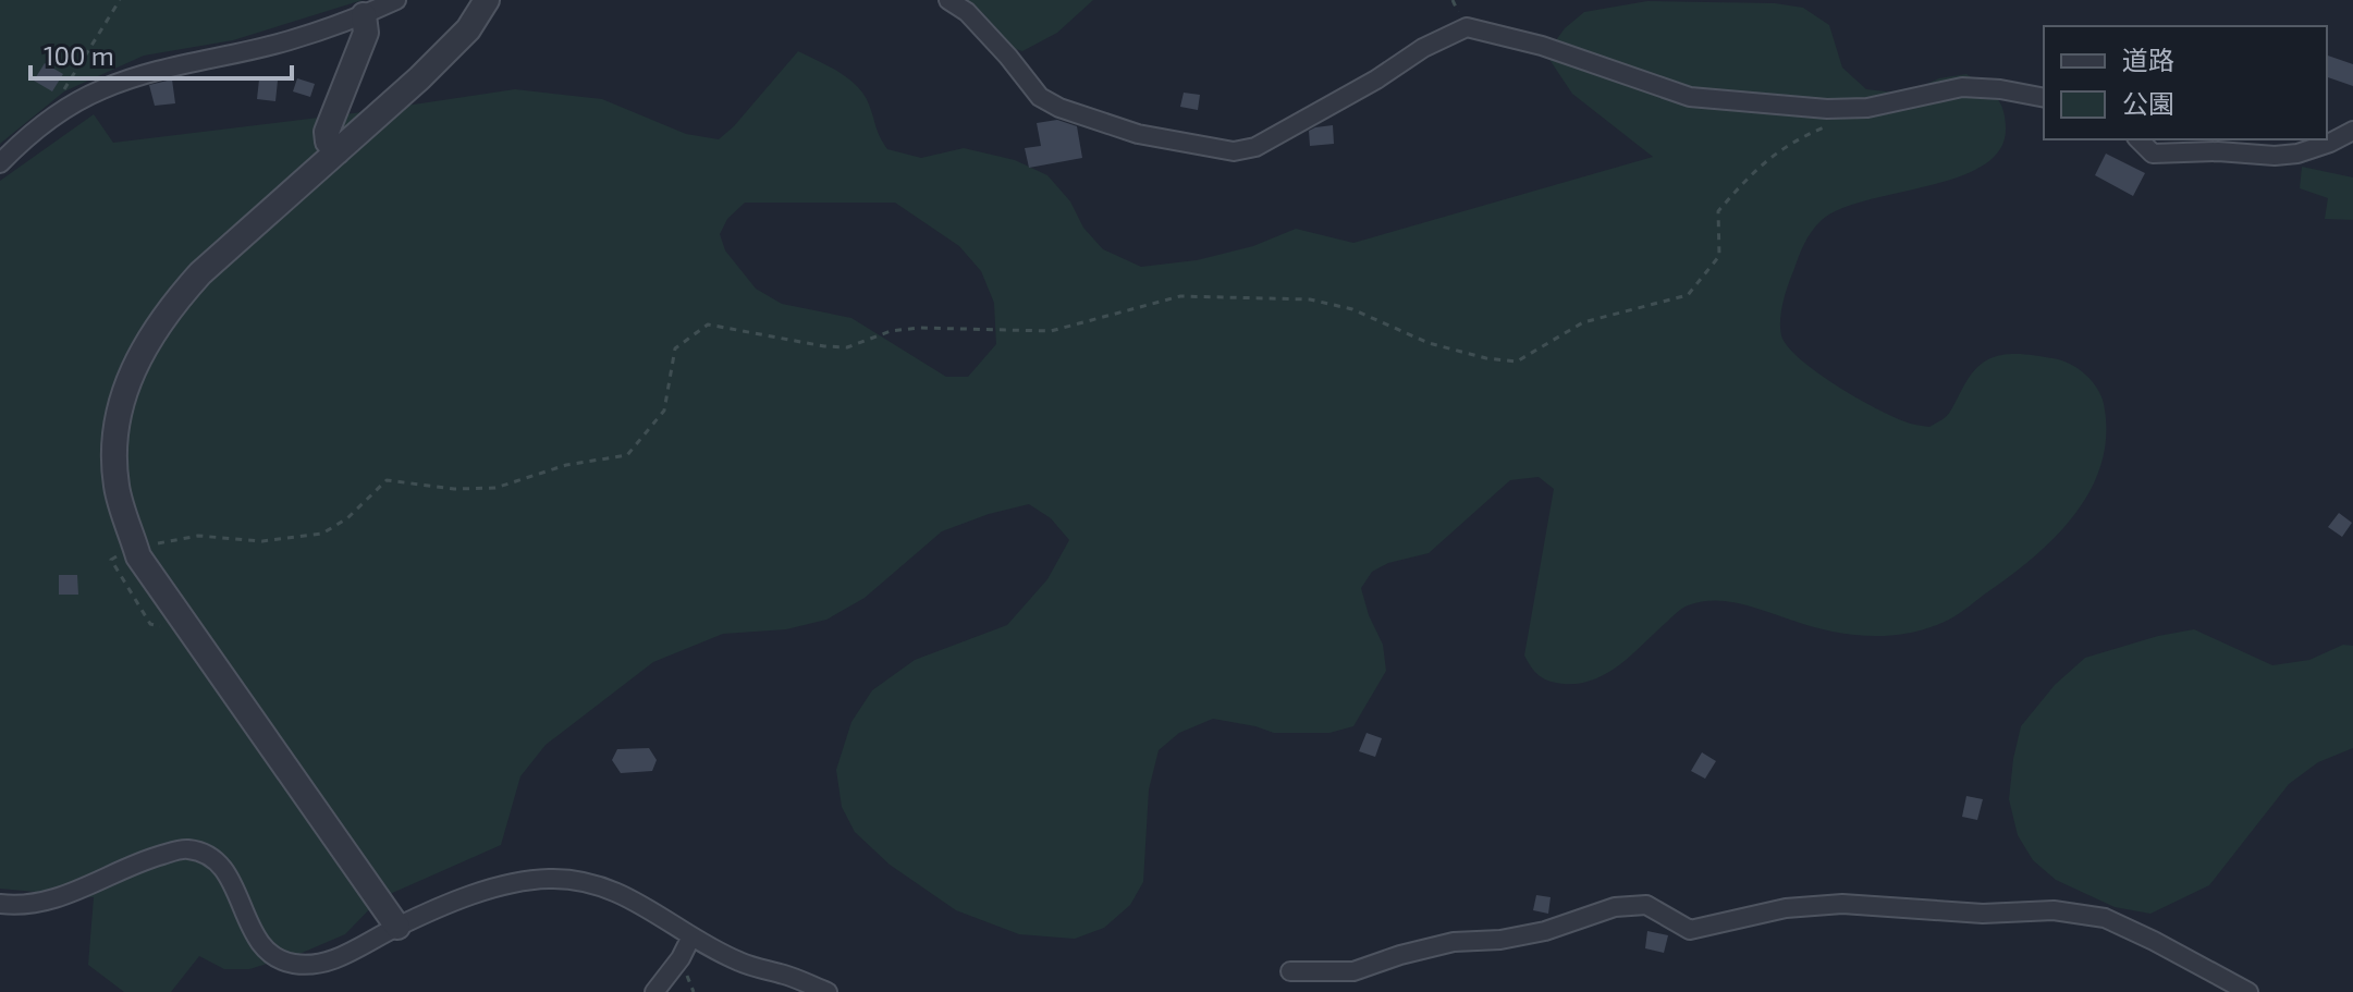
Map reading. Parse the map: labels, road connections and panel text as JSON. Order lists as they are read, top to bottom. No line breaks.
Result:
{"legend":["道路","公園"],"scale_bar":"100 m"}
